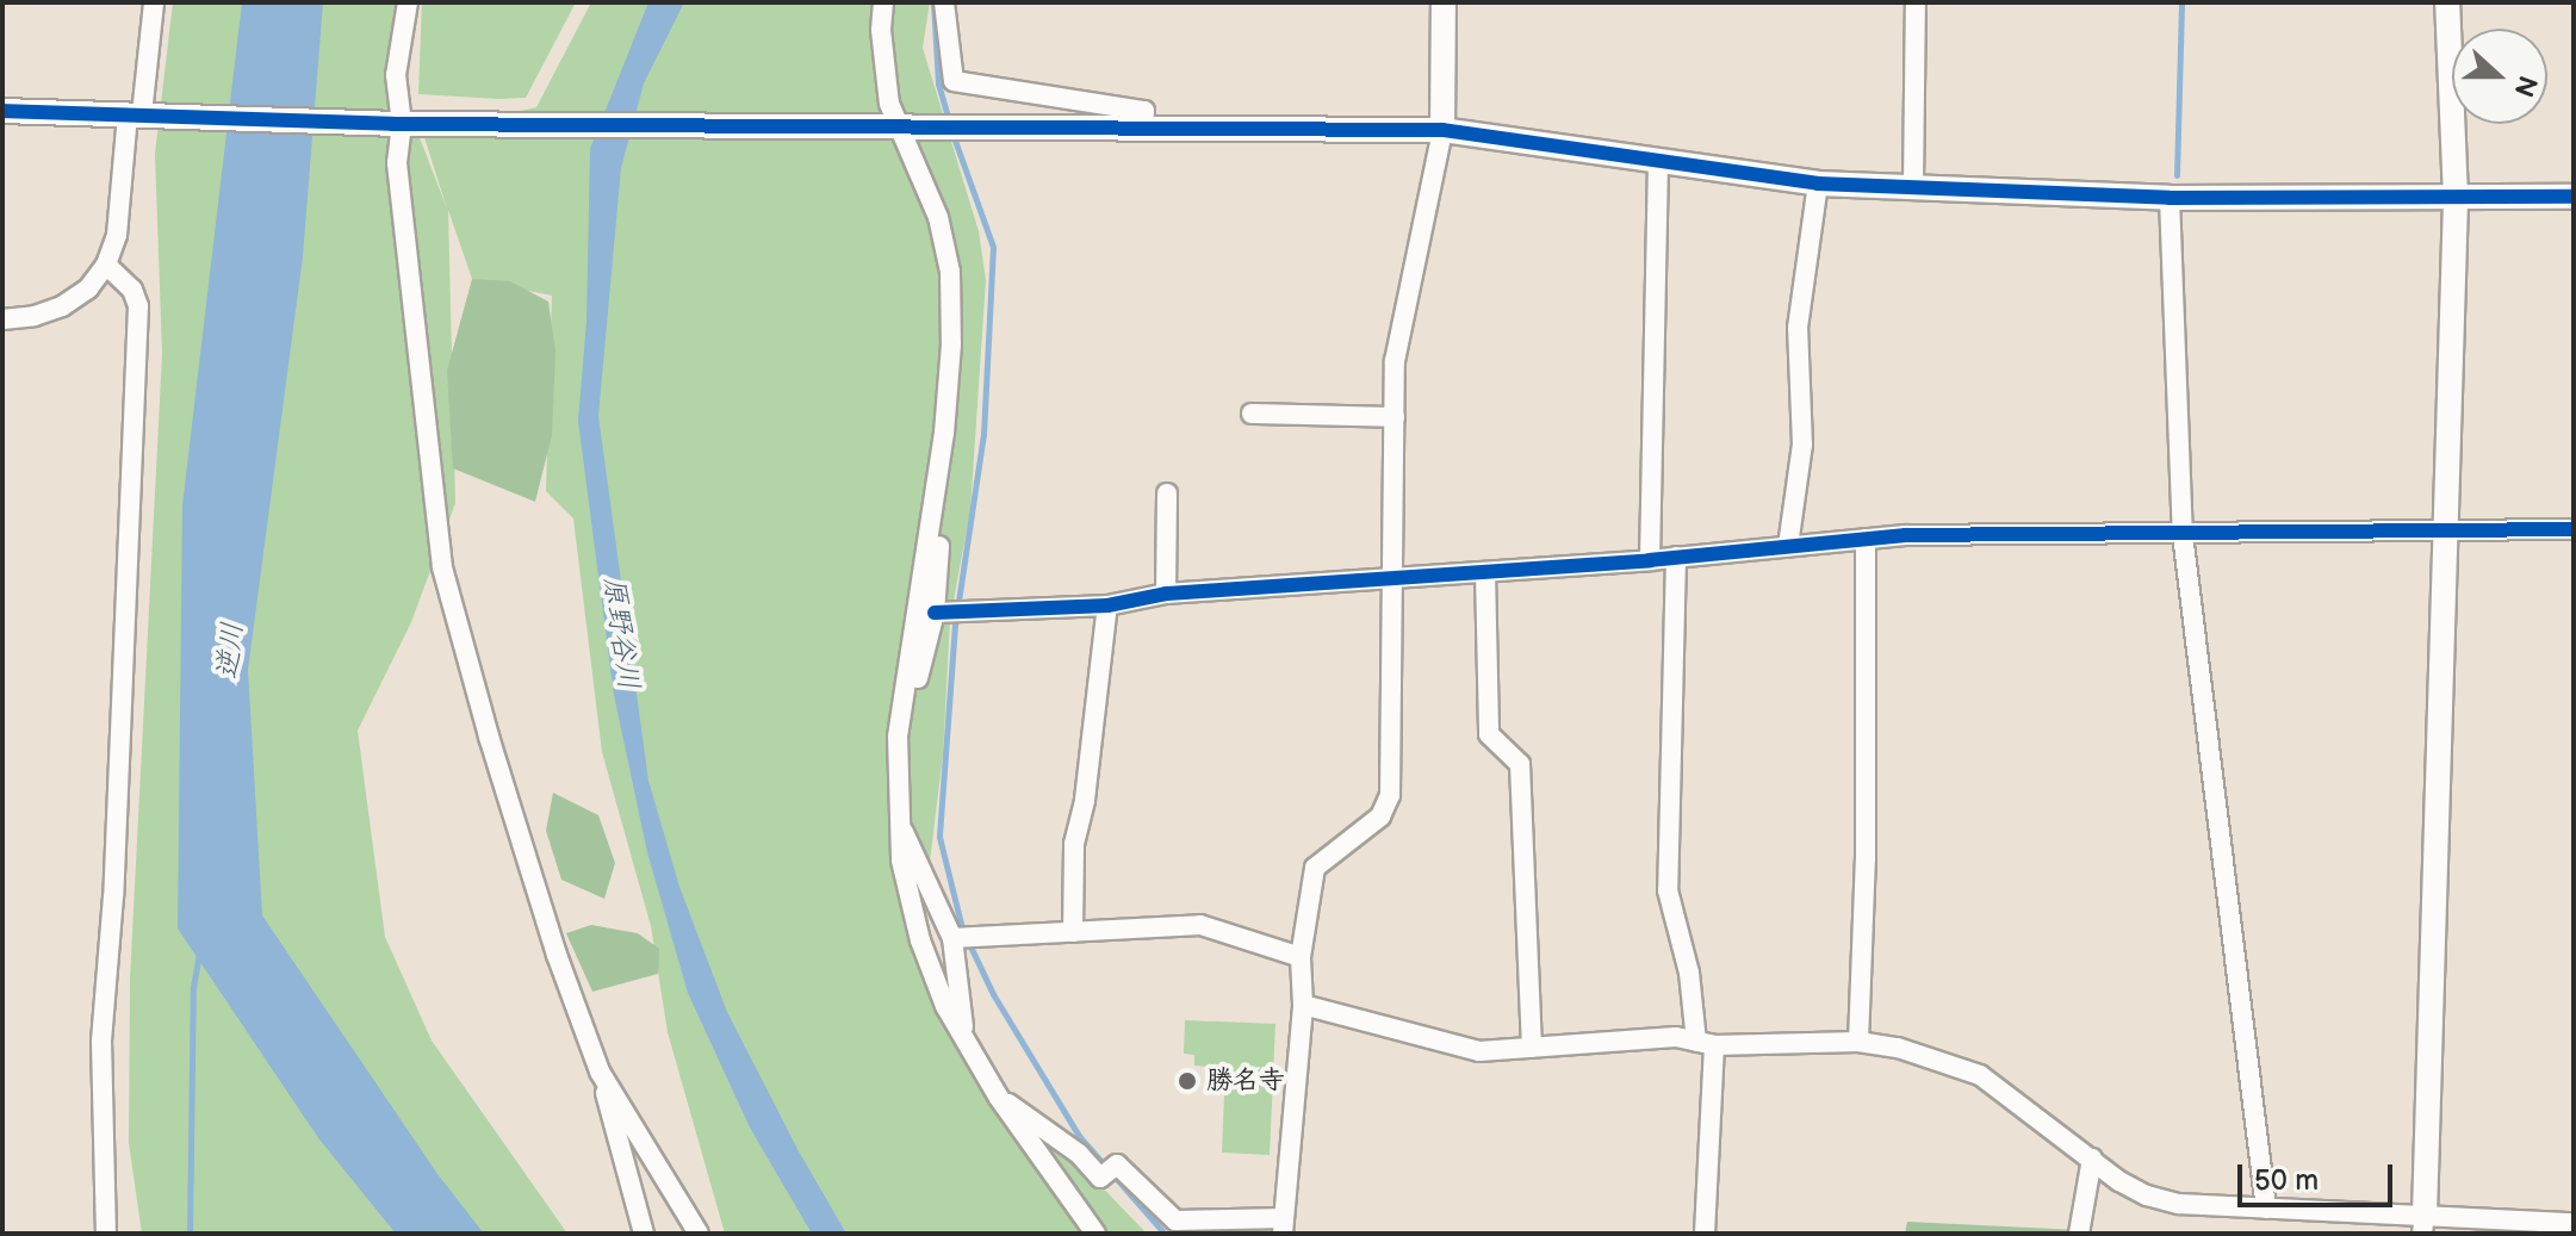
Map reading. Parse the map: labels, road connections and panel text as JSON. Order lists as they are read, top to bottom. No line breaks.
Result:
{"water":["原野谷川","逆川"],"places":["勝名寺"],"scale_bar":"50 m","north":"right"}
